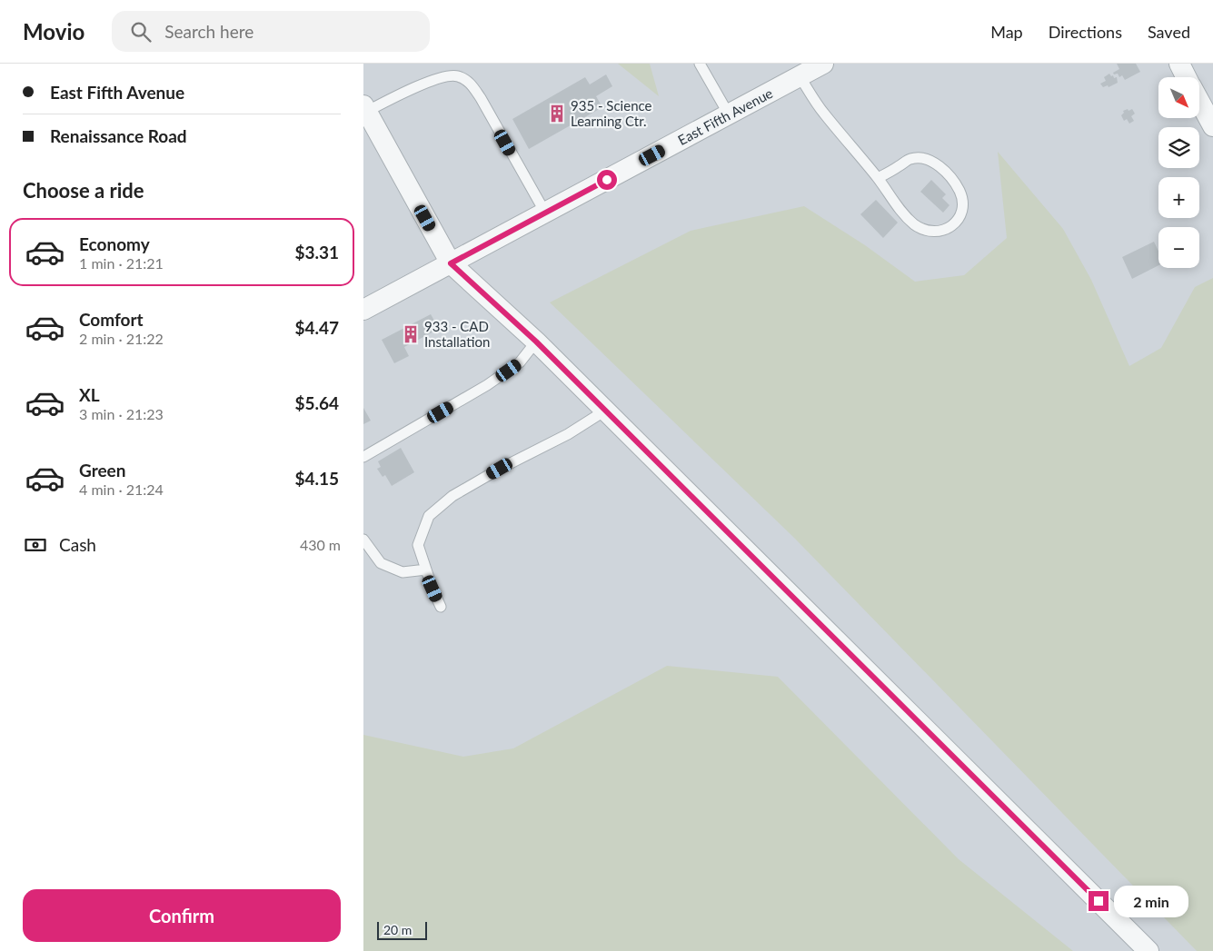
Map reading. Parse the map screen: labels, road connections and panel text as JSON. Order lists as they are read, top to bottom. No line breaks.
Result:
{"streets":{"street":["East Fifth Avenue"]},"places":{"building":["935 - Science Learning Ctr.","933 - CAD Installation"]},"scale_bar":"20 m","north":"bottom right","page":{"header":"Movio","search":"Search here","nav":["Map","Directions","Saved"],"banner":["East Fifth Avenue","Renaissance Road"],"map_buttons":["+","−"],"heading":"Choose a ride","list":[{"name":"Economy","note":"1 min · 21:21","value":"$3.31"},{"name":"Comfort","note":"2 min · 21:22","value":"$4.47"},{"name":"XL","note":"3 min · 21:23","value":"$5.64"},{"name":"Green","note":"4 min · 21:24","value":"$4.15"}],"pay":["Cash","430 m"],"buttons":"Confirm","bubble":"2 min","scale":"20 m"}}
